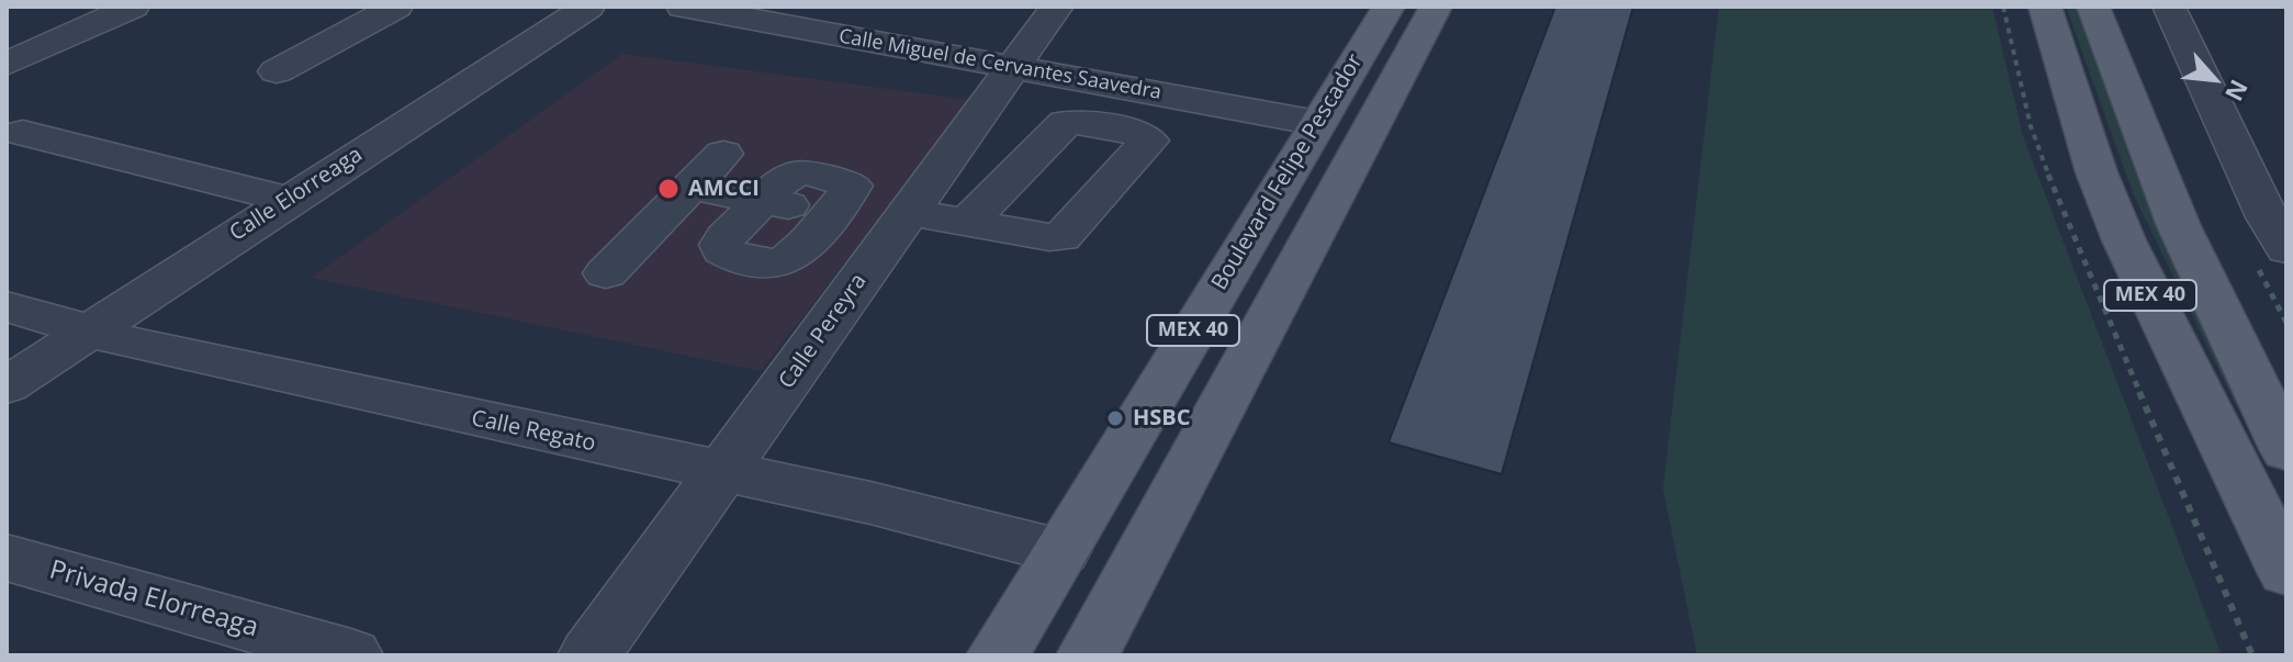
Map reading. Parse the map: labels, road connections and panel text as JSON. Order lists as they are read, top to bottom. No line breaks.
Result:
{"streets":{"main road":["Boulevard Felipe Pescador","MEX 40"],"street":["Calle Miguel de Cervantes Saavedra","Calle Elorreaga","Calle Pereyra","Calle Regato","Privada Elorreaga"]},"crossings":[["Calle Miguel de Cervantes Saavedra","Boulevard Felipe Pescador"],["Calle Miguel de Cervantes Saavedra","Calle Pereyra"],["Boulevard Felipe Pescador","Calle Regato"],["Calle Elorreaga","Calle Regato"],["Calle Pereyra","Calle Regato"]],"places":["AMCCI","HSBC"],"north":"bottom right"}
